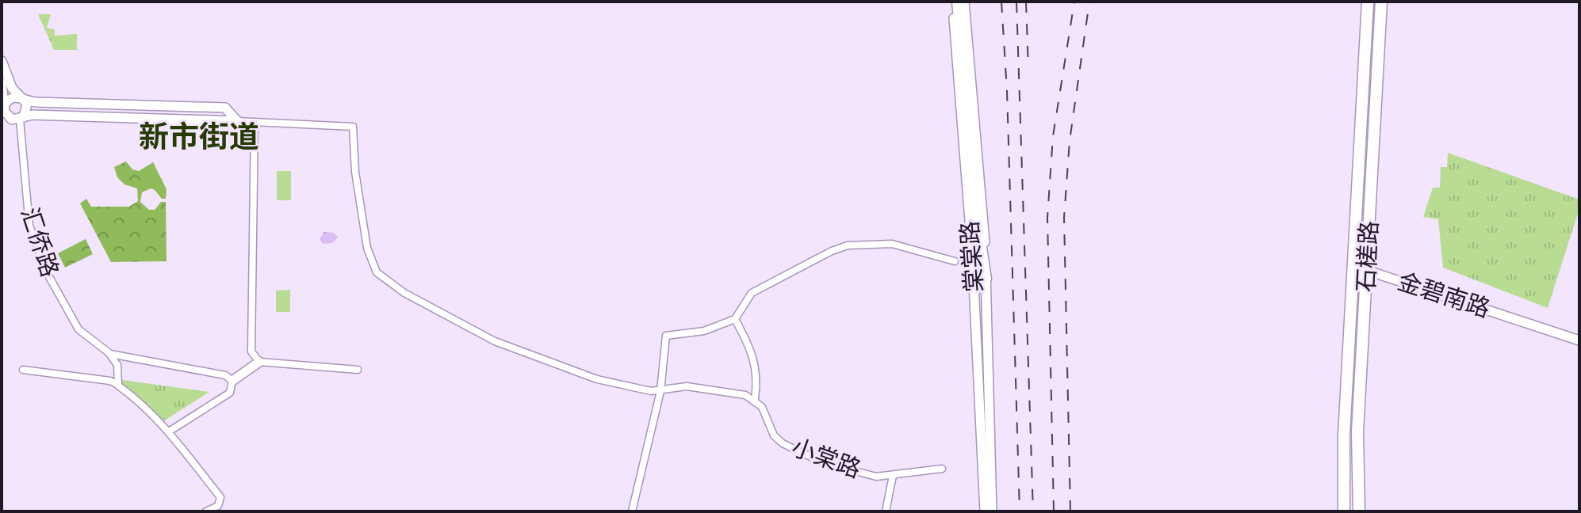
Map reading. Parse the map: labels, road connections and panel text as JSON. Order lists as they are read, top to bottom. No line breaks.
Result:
{"streets":{"main road":["石槎路"],"street":["汇侨路","棠棠路","金碧南路","小棠路"]},"crossings":[["石槎路","金碧南路"]],"districts":["新市街道"]}
